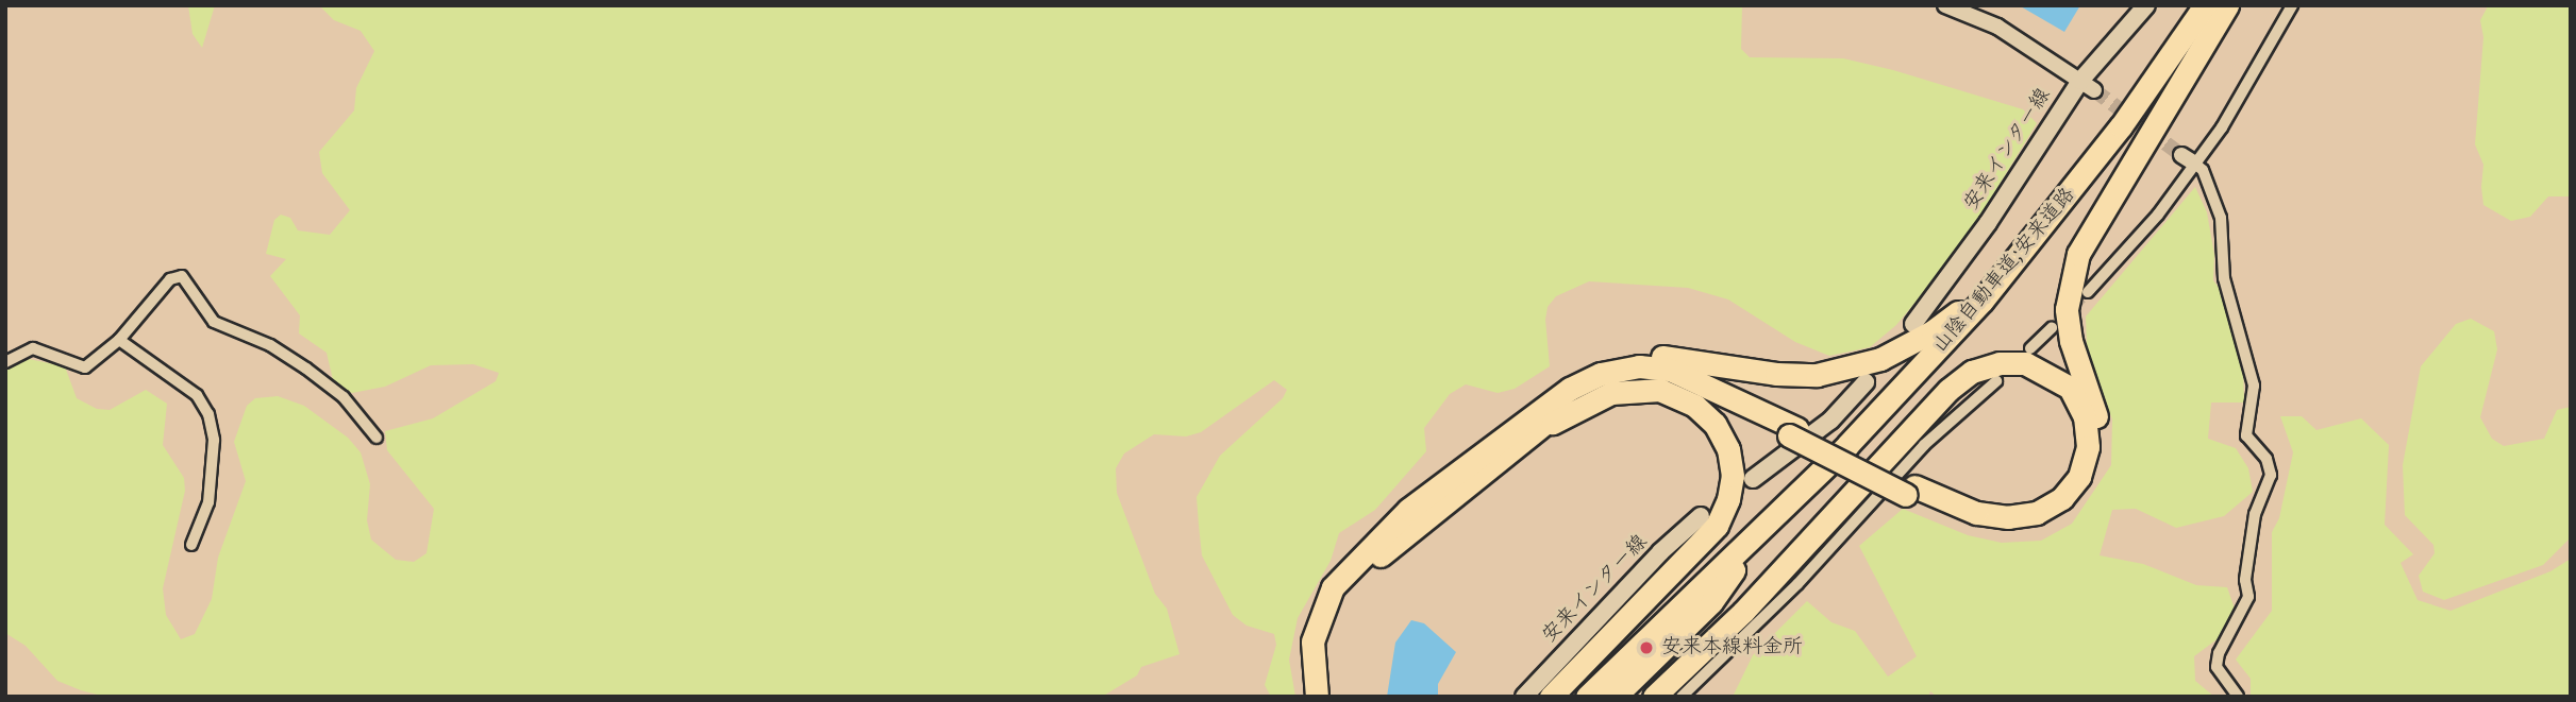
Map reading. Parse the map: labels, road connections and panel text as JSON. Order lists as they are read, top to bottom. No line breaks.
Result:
{"streets":{"highway":["山陰自動車道;安来道路"],"main road":["安来インター線"]},"places":["安来本線料金所"]}
